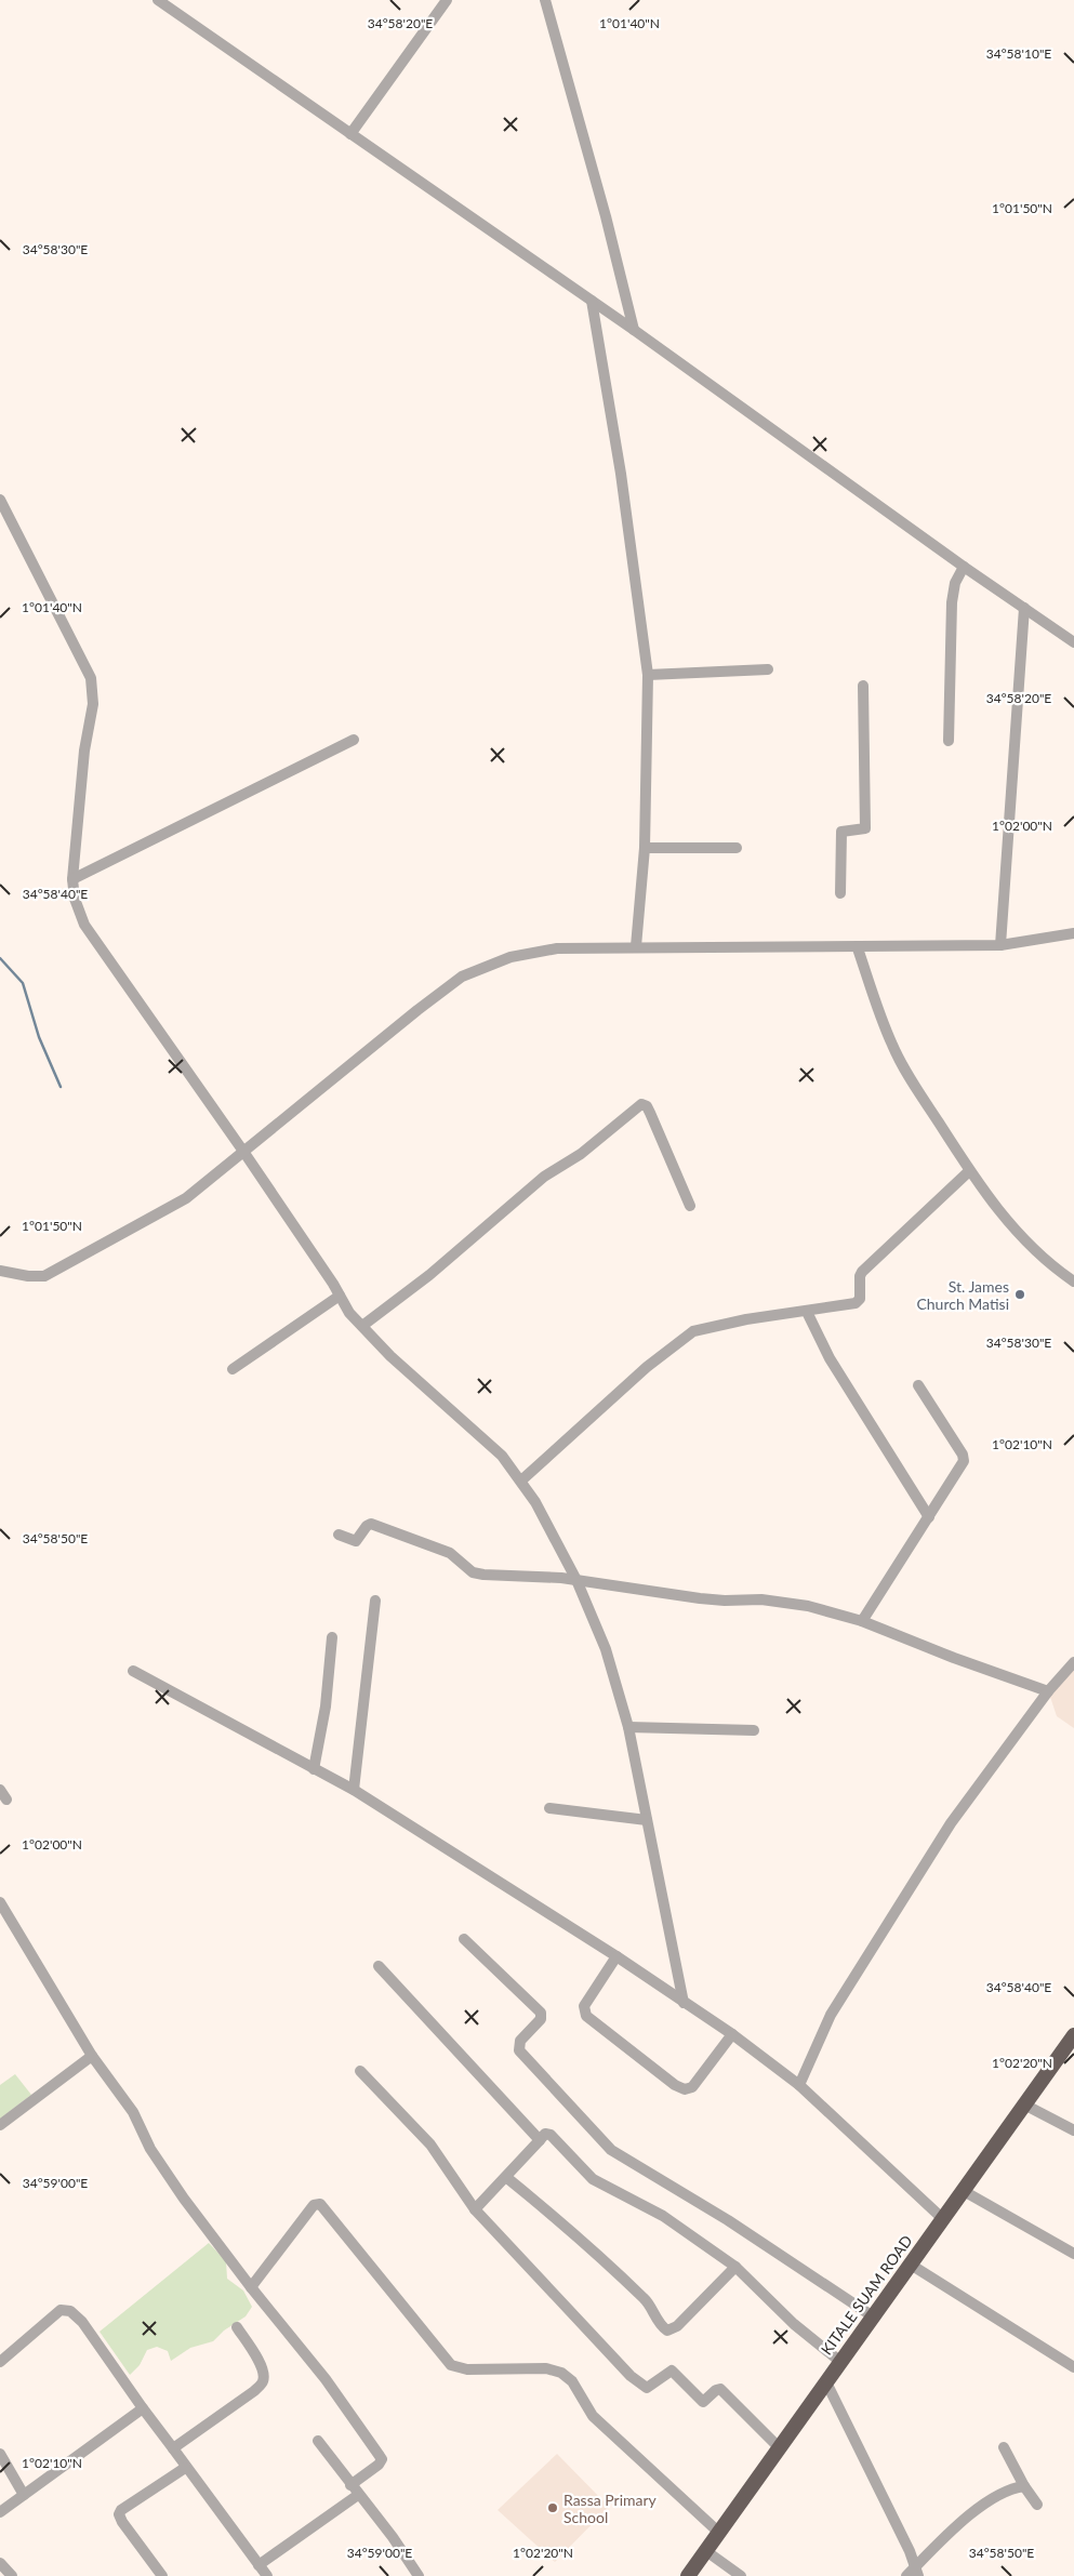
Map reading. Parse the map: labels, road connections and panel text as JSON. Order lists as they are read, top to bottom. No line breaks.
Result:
{"streets":{"highway":["KITALE SUAM ROAD"]},"places":["St. James Church Matisi","Rassa Primary School"],"coordinates":["1°01'40\"N","34°58'20\"E","34°58'10\"E","1°01'50\"N","34°58'30\"E","1°02'00\"N","34°58'40\"E","1°02'10\"N","34°58'50\"E","1°02'20\"N","34°59'00\"E"]}
